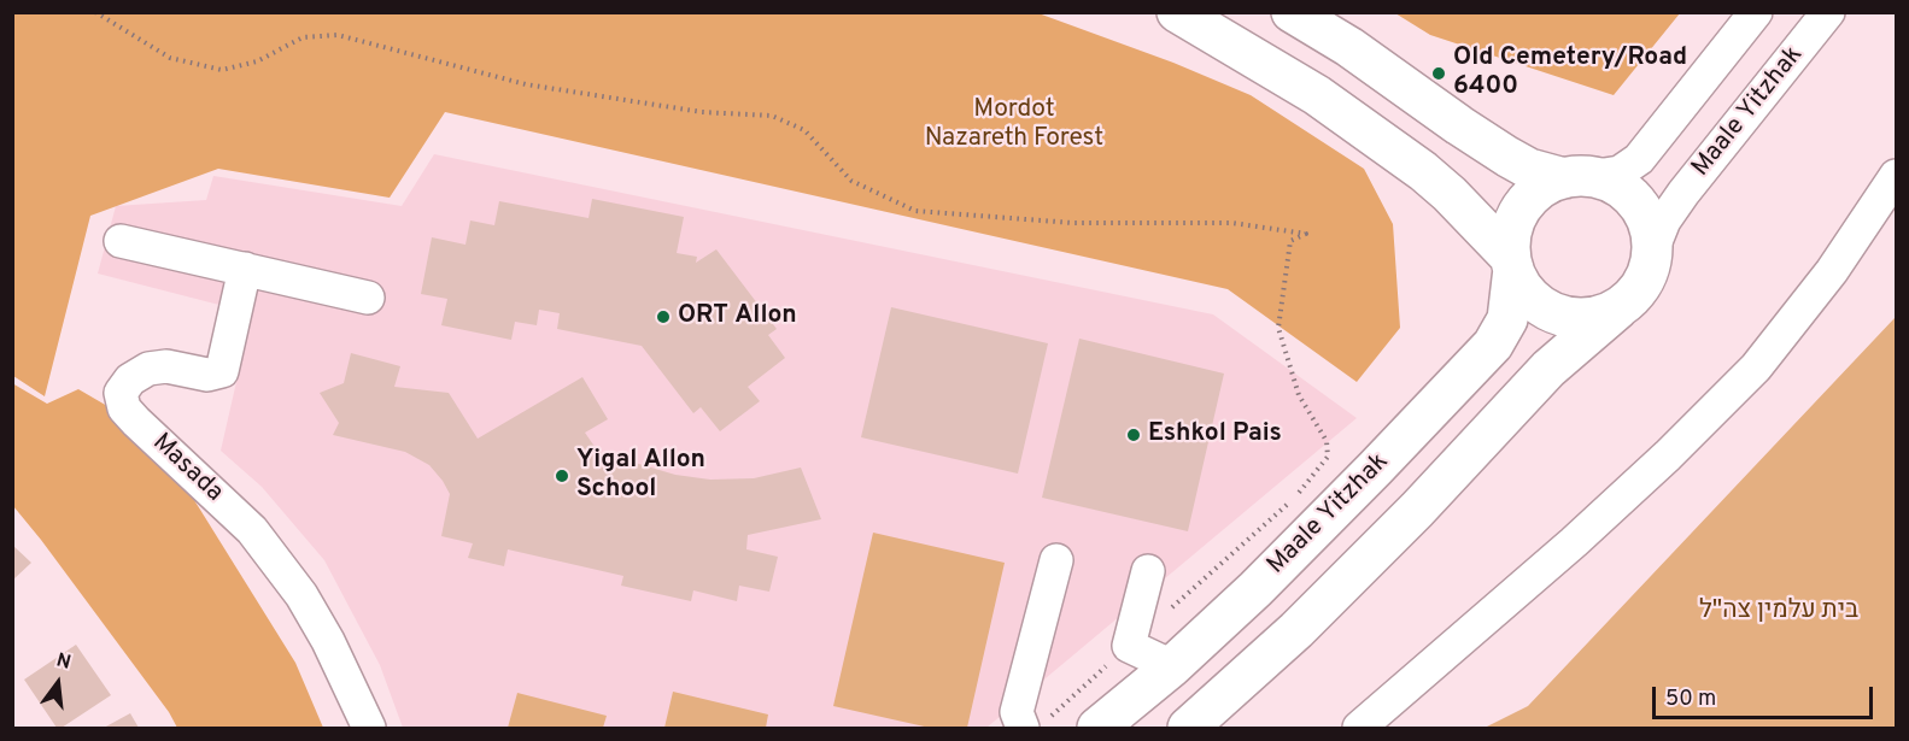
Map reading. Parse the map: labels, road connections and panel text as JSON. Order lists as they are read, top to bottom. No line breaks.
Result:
{"streets":{"main road":["Maale Yitzhak"],"street":["Masada"]},"parks":["Mordot Nazareth Forest","בית עלמין צה\"ל"],"places":["Old Cemetery/Road 6400","ORT Allon","Eshkol Pais","Yigal Allon School"],"scale_bar":"50 m","north":"top"}
